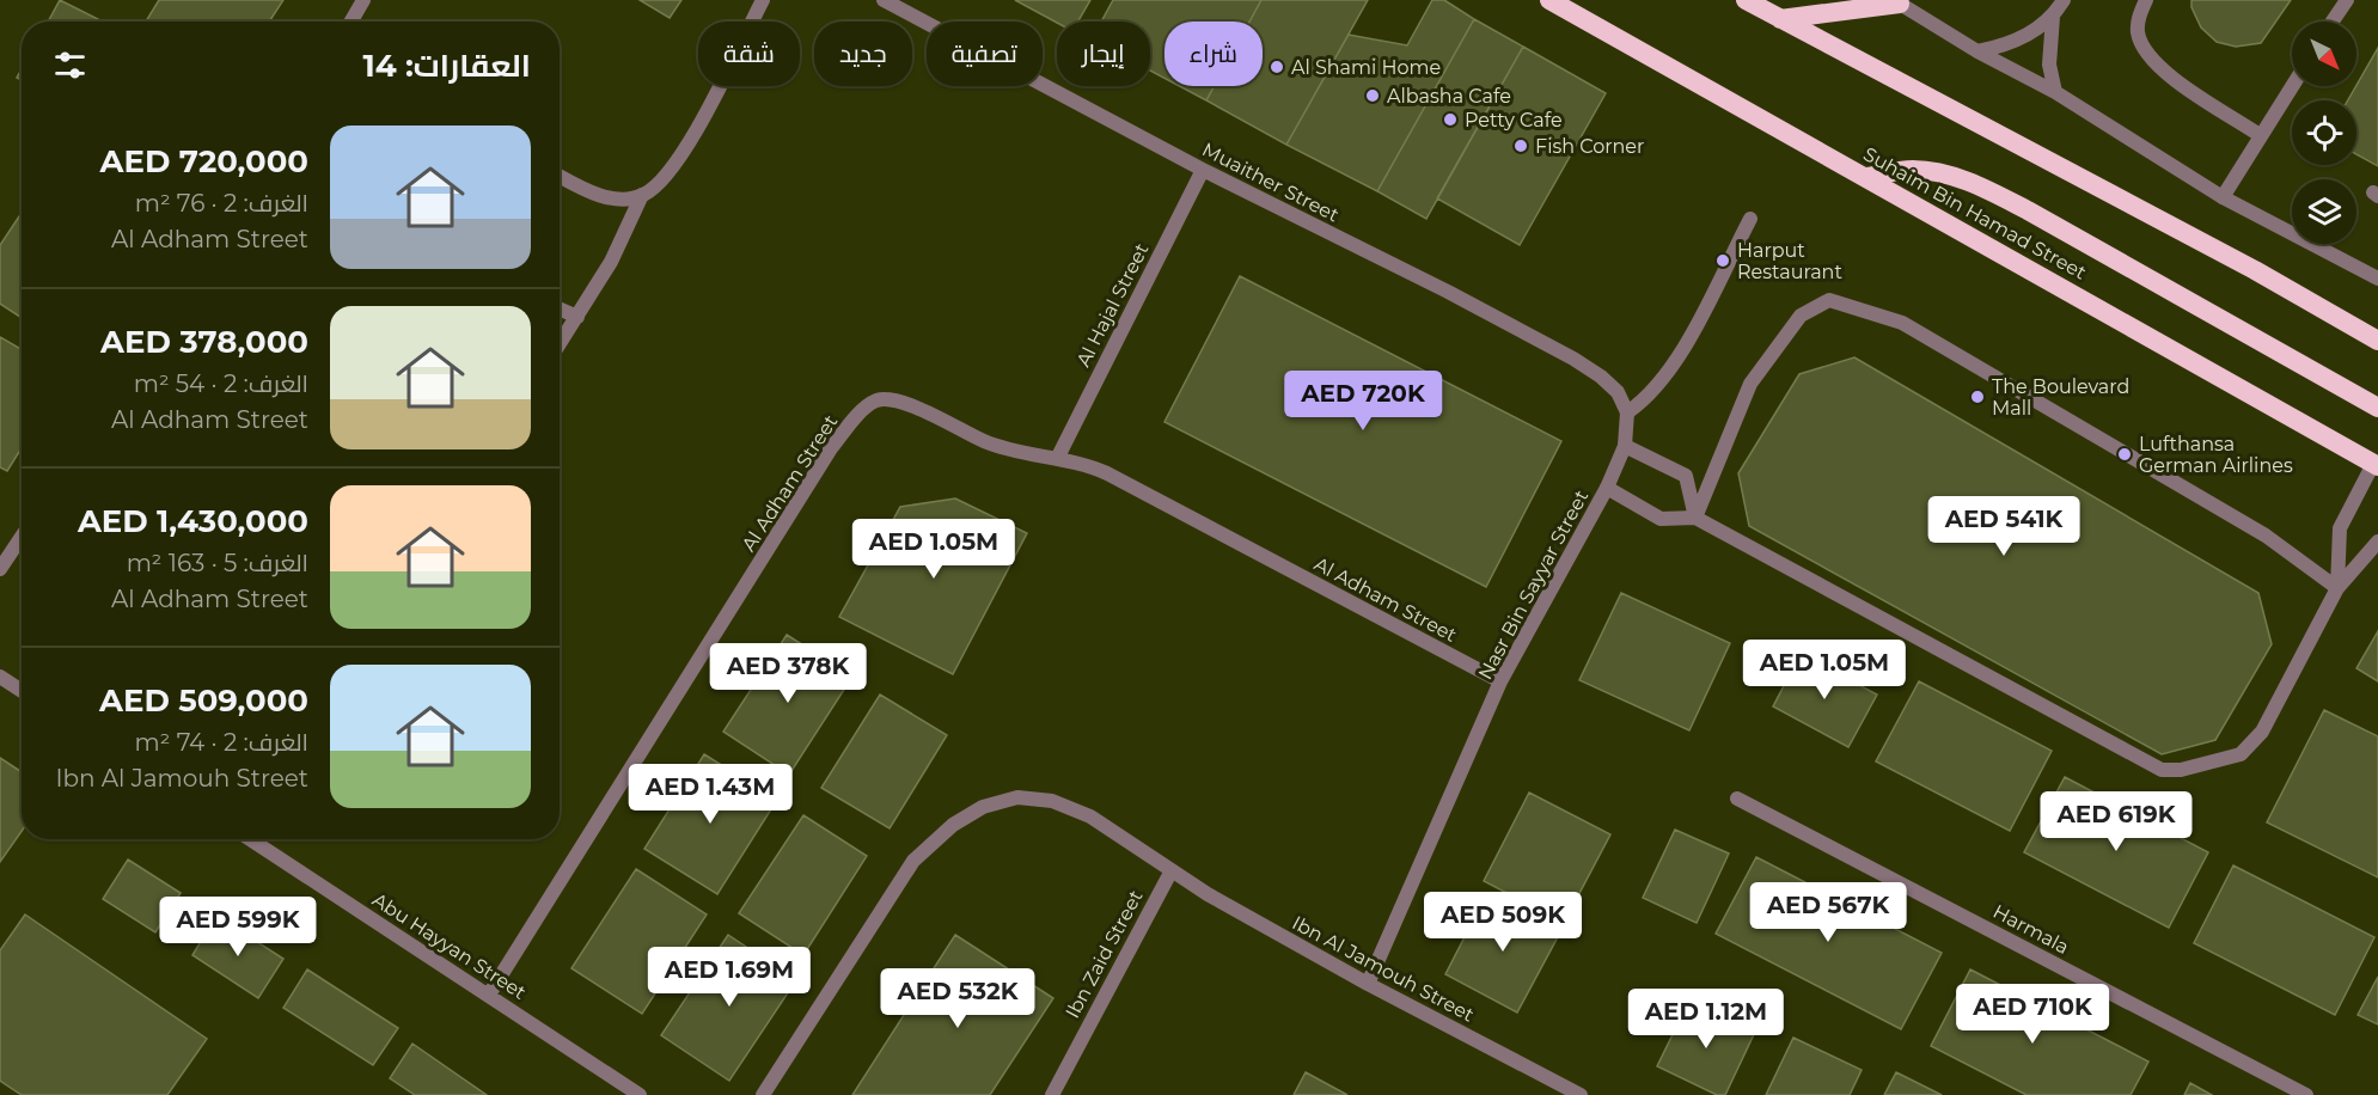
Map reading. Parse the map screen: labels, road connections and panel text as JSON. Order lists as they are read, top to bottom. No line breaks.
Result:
{"streets":{"highway":["Suhaim Bin Hamad Street"],"street":["Muaither Street","Al Hajal Street","Al Adham Street","Nasr Bin Sayyar Street","Harmala","Abu Hayyan Street","Ibn Zaid Street","Ibn Al Jamouh Street"]},"crossings":[["Muaither Street","Al Hajal Street"],["Muaither Street","Nasr Bin Sayyar Street"],["Al Hajal Street","Al Adham Street"],["Al Adham Street","Nasr Bin Sayyar Street"],["Al Adham Street","Abu Hayyan Street"],["Nasr Bin Sayyar Street","Ibn Al Jamouh Street"],["Ibn Zaid Street","Ibn Al Jamouh Street"]],"places":["Al Shami Home","Albasha Cafe","Petty Cafe","Fish Corner","Harput Restaurant","The Boulevard Mall","Lufthansa German Airlines"],"north":"bottom right","page":{"chip":["شراء","إيجار","تصفية","جديد","شقة"],"heading":"العقارات: 14","list":[{"name":"AED 720,000","note":"الغرف: 2 · 76 m² · Al Adham Street"},{"name":"AED 378,000","note":"الغرف: 2 · 54 m² · Al Adham Street"},{"name":"AED 1,430,000","note":"الغرف: 5 · 163 m² · Al Adham Street"},{"name":"AED 509,000","note":"الغرف: 2 · 74 m² · Ibn Al Jamouh Street"}],"price":["AED 720K","AED 541K","AED 1.05M","AED 1.05M","AED 378K","AED 1.43M","AED 619K","AED 567K","AED 509K","AED 599K","AED 1.69M","AED 532K","AED 710K","AED 1.12M"]}}
